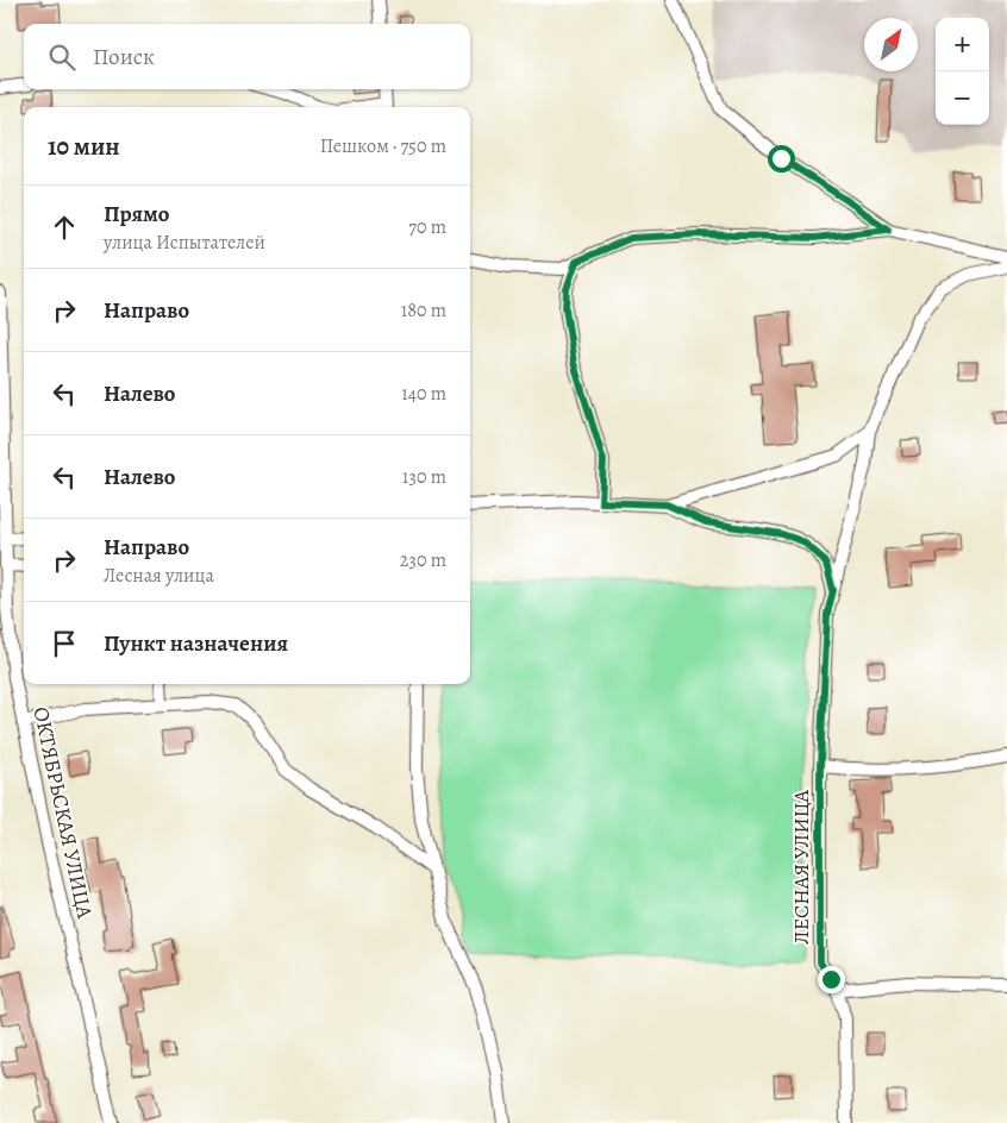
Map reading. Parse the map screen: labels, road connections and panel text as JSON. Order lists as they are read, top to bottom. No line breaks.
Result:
{"streets":{"street":["ОКТЯБРЬСКАЯ УЛИЦА","ЛЕСНАЯ УЛИЦА"]},"north":"top right","page":{"map_buttons":["+","−"],"search":"Поиск","heading":["10 мин","Пешком · 750 m"],"list":[["Прямо","улица Испытателей","70 m"],["Направо","180 m"],["Налево","140 m"],["Налево","130 m"],["Направо","Лесная улица","230 m"],"Пункт назначения"]}}
